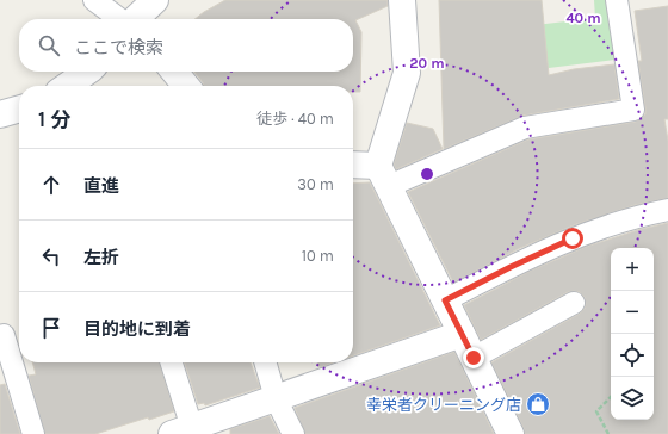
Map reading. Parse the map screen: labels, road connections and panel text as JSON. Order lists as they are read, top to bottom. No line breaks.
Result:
{"places":{"shop":["幸栄者クリーニング店"]},"page":{"search":"ここで検索","heading":["1 分","徒歩 · 40 m"],"list":[["直進","30 m"],["左折","10 m"],"目的地に到着"],"map_buttons":["+","−"]},"rings":["40 m","20 m"]}
